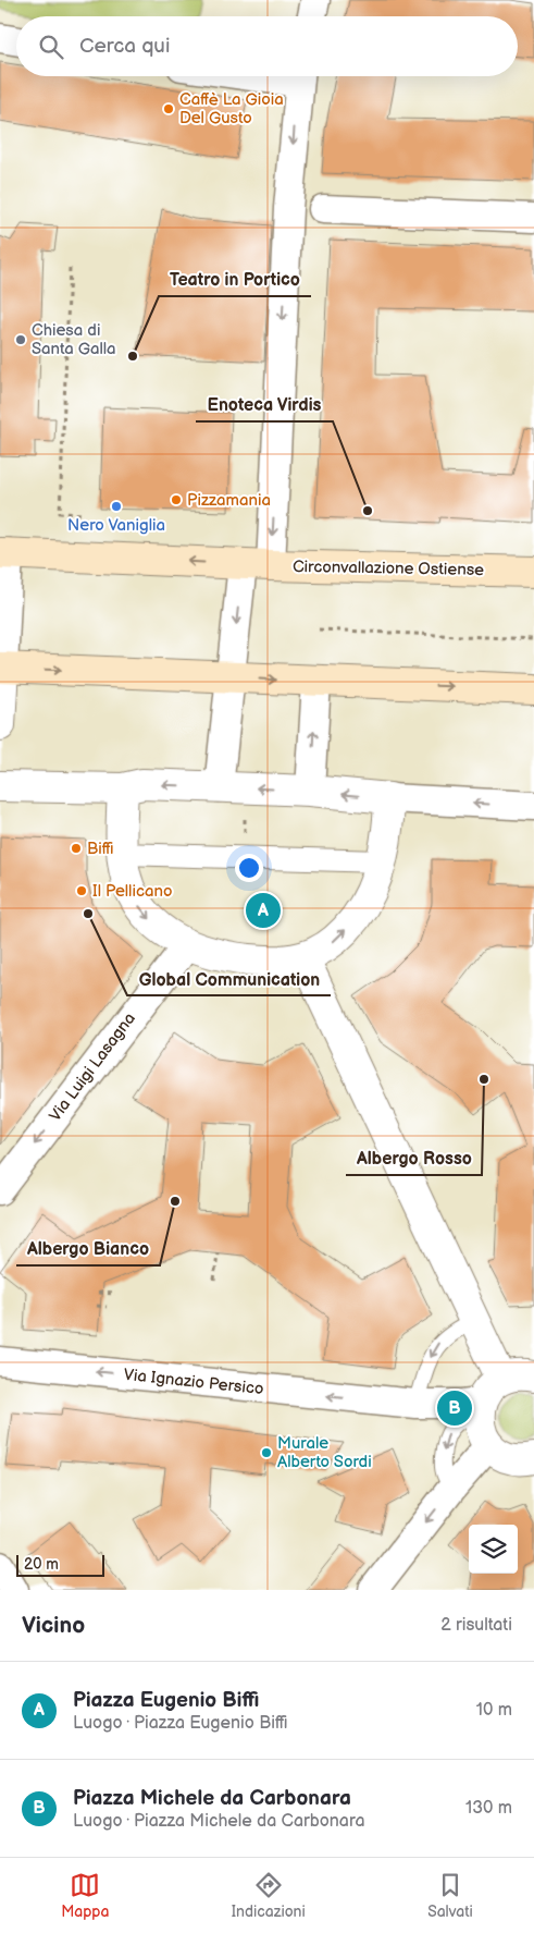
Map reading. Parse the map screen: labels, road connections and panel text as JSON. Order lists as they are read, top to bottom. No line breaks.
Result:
{"streets":{"main road":["Circonvallazione Ostiense"],"street":["Via Luigi Lasagna","Via Ignazio Persico"]},"one_way":["Via Luigi Lasagna","Via Ignazio Persico"],"places":["Caffè La Gioia Del Gusto","Chiesa di Santa Galla","Teatro in Portico","Pizzamania","Nero Vaniglia","Enoteca Virdis","Biffi","Il Pellicano","Global Communication","Albergo Rosso","Albergo Bianco","Murale Alberto Sordi"],"scale_bar":"20 m","page":{"search":"Cerca qui","pins":["A","B"],"scale":"20 m","heading":["Vicino","2 risultati"],"list":[{"mark":"A","name":"Piazza Eugenio Biffi","note":"Luogo · Piazza Eugenio Biffi","value":"10 m"},{"mark":"B","name":"Piazza Michele da Carbonara","note":"Luogo · Piazza Michele da Carbonara","value":"130 m"}],"nav":["Mappa","Indicazioni","Salvati"]}}
